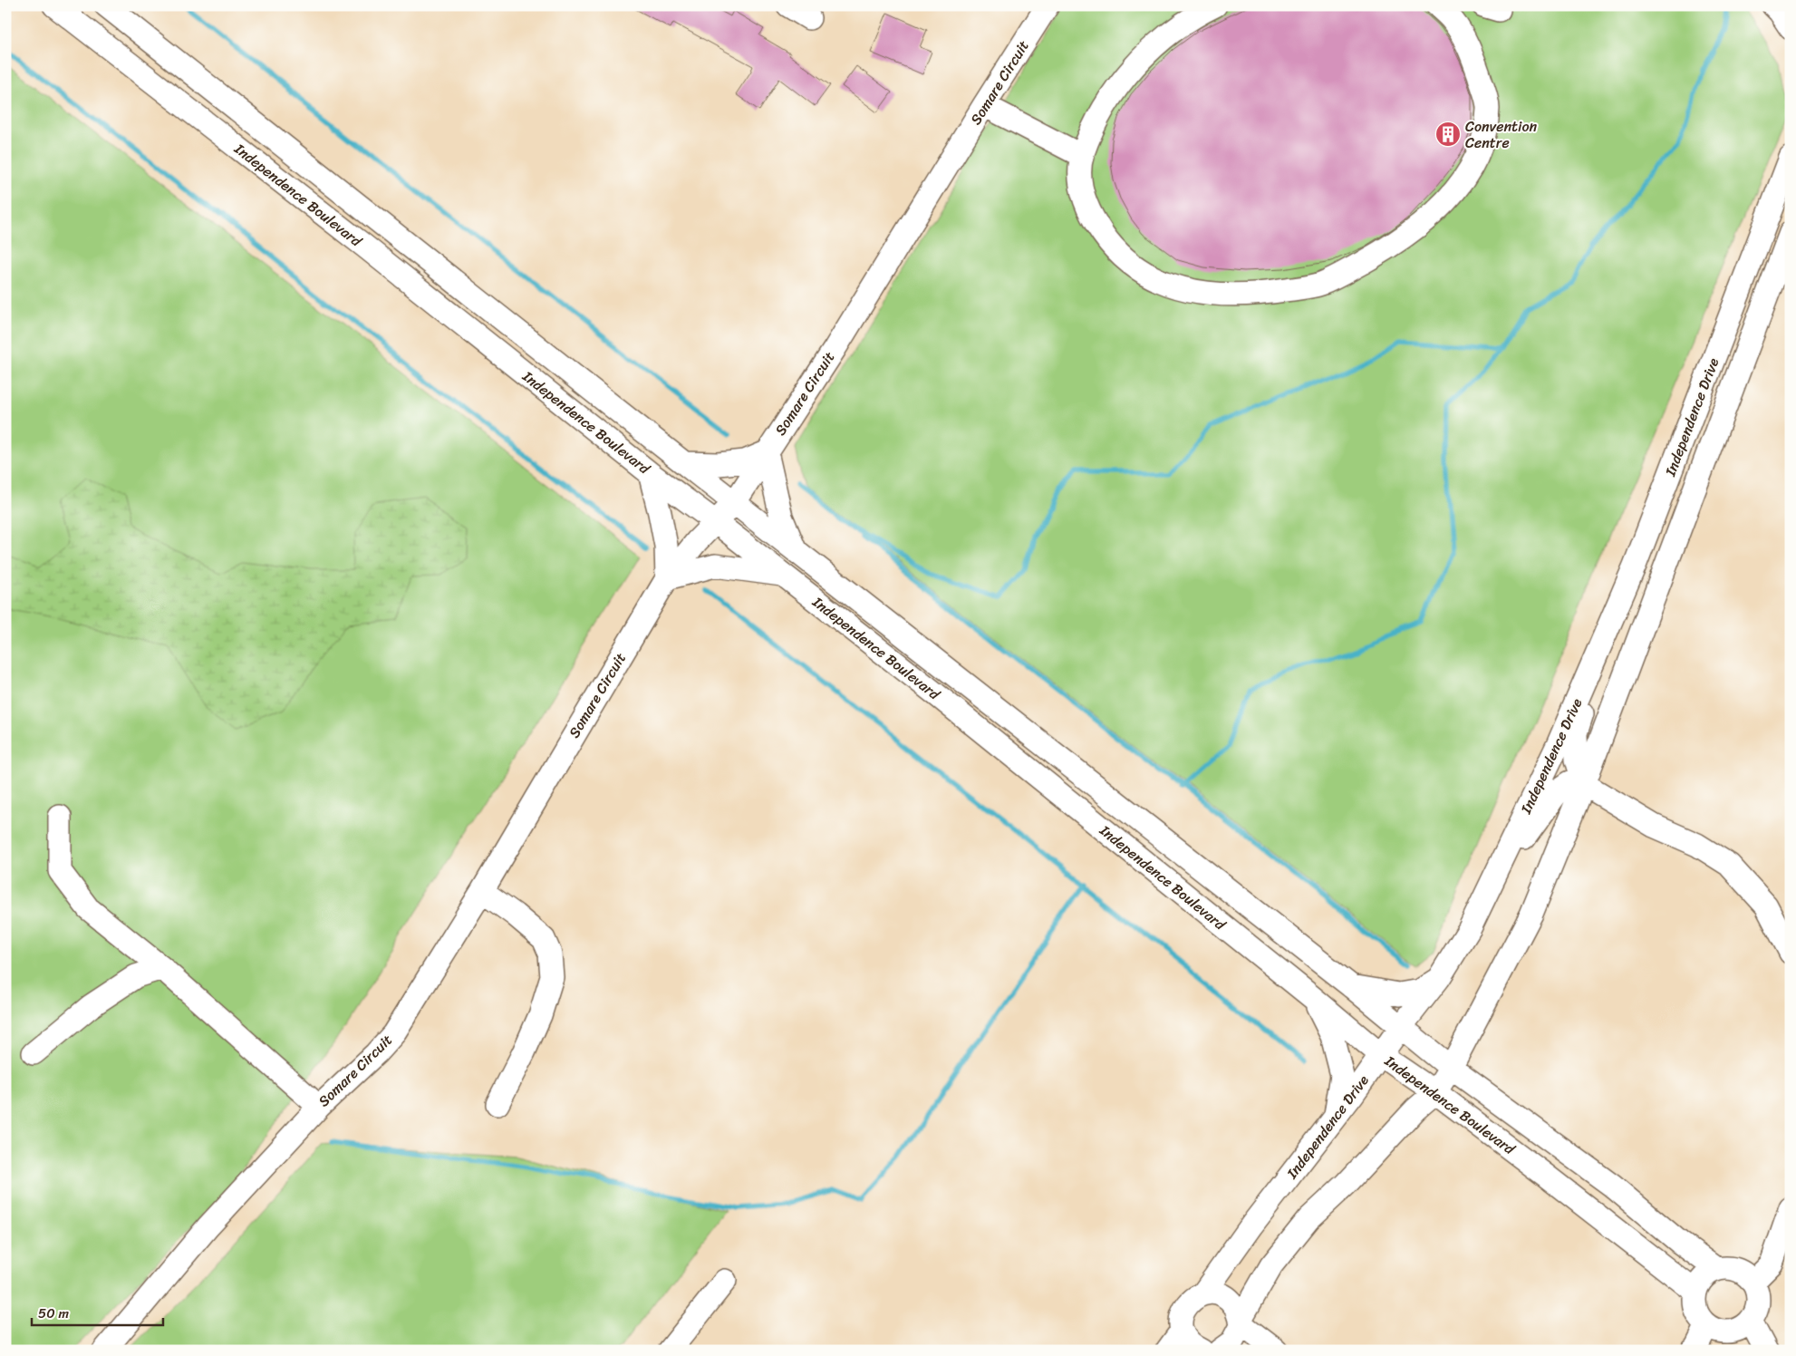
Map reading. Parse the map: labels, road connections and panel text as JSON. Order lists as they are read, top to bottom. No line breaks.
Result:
{"streets":{"street":["Somare Circuit","Independence Boulevard","Independence Drive"]},"crossings":[["Somare Circuit","Independence Boulevard"],["Independence Boulevard","Independence Drive"]],"places":{"building":["Convention Centre"]},"scale_bar":"50 m"}
